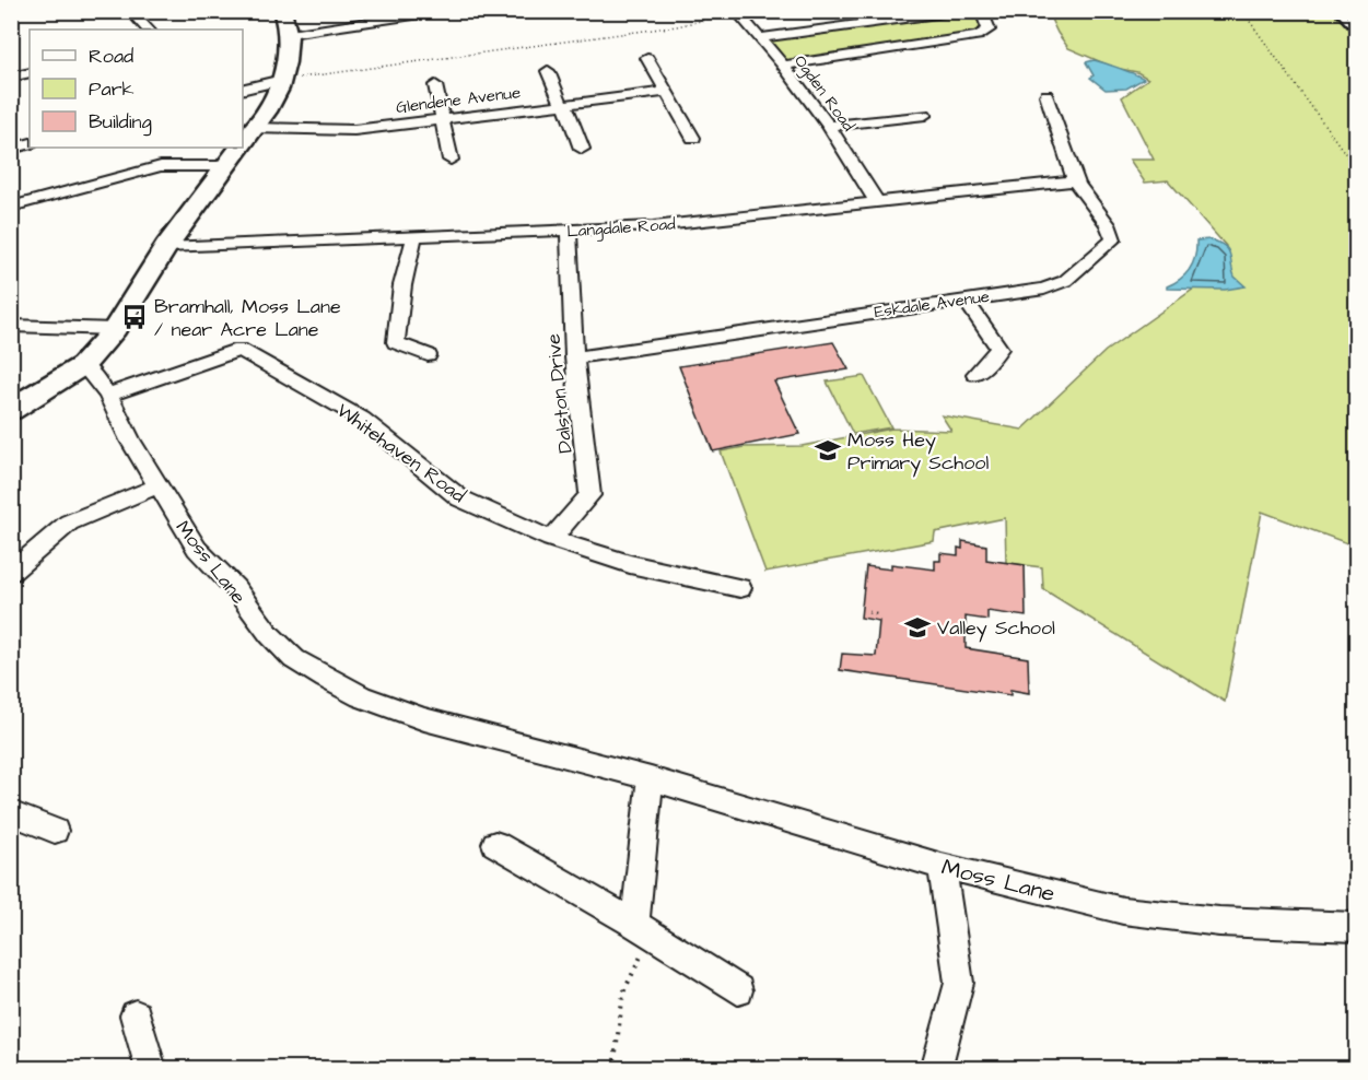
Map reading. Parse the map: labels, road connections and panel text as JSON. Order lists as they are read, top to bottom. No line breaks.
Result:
{"streets":{"street":["Ogden Road","Glendene Avenue","Langdale Road","Eskdale Avenue","Dalston Drive","Whitehaven Road","Moss Lane"]},"crossings":[["Ogden Road","Langdale Road"],["Langdale Road","Eskdale Avenue"],["Langdale Road","Dalston Drive"],["Eskdale Avenue","Dalston Drive"],["Dalston Drive","Whitehaven Road"],["Whitehaven Road","Moss Lane"]],"places":{"bus stop":["Bramhall, Moss Lane / near Acre Lane"],"school or university":["Moss Hey Primary School","Valley School"]},"legend":["Road","Park","Building"]}
